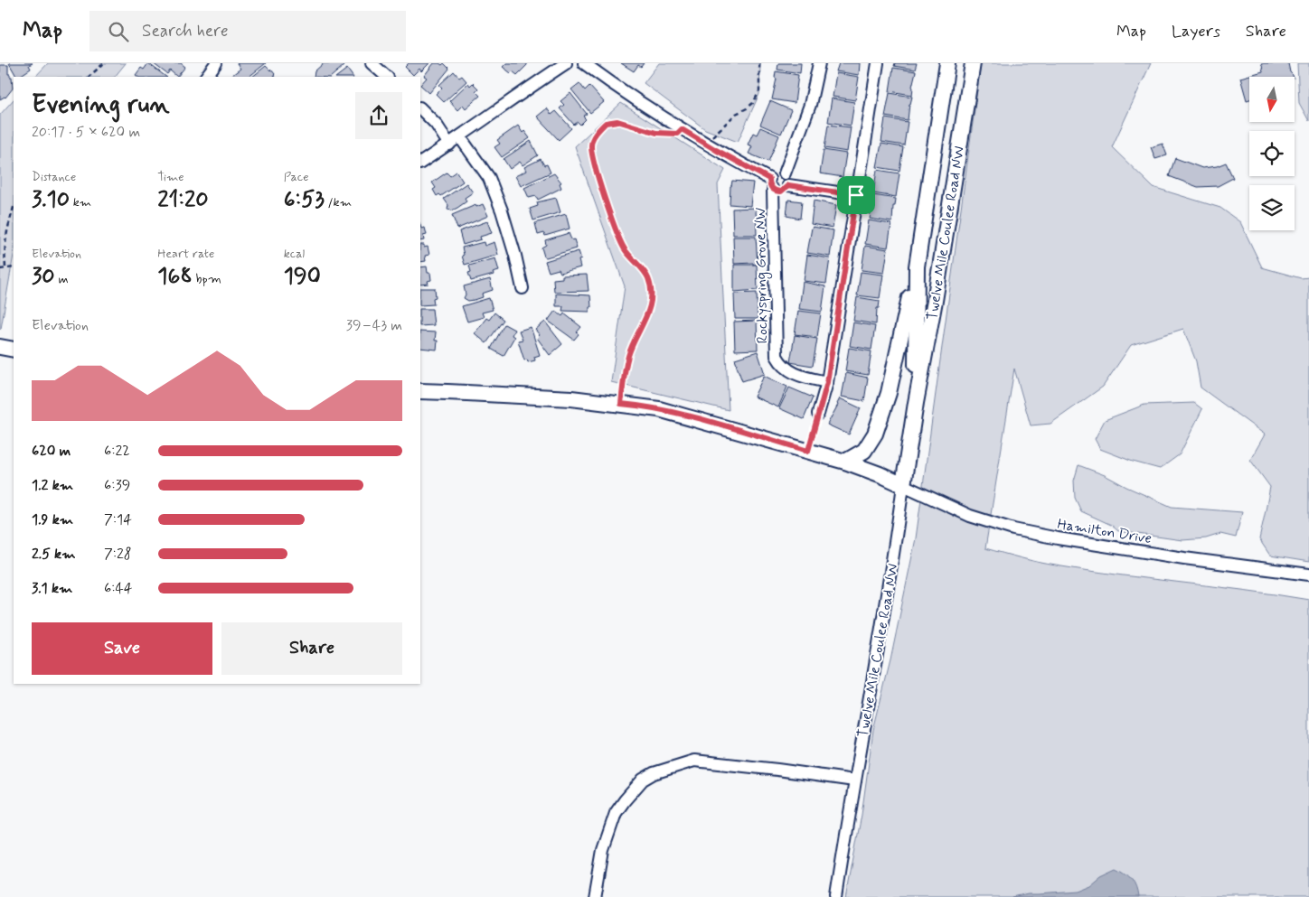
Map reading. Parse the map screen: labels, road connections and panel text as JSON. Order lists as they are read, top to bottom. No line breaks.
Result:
{"streets":{"main road":["Twelve Mile Coulee Road NW"],"street":["Rockyspring Grove NW","Hamilton Drive"]},"crossings":[["Twelve Mile Coulee Road NW","Hamilton Drive"]],"north":"bottom","page":{"header":"Map","search":"Search here","nav":["Map","Layers","Share"],"heading":["Evening run","20:17 · 5 × 620 m"],"stats":[["Distance","3.10 km"],["Time","21:20"],["Pace","6:53 /km"],["Elevation","30 m"],["Heart rate","168 bpm"],["kcal","190"]],"chart":["Elevation","39–43 m"],"list":[{"name":"620 m","note":"6:22"},{"name":"1.2 km","note":"6:39"},{"name":"1.9 km","note":"7:14"},{"name":"2.5 km","note":"7:28"},{"name":"3.1 km","note":"6:44"}],"buttons":["Save","Share"]}}
